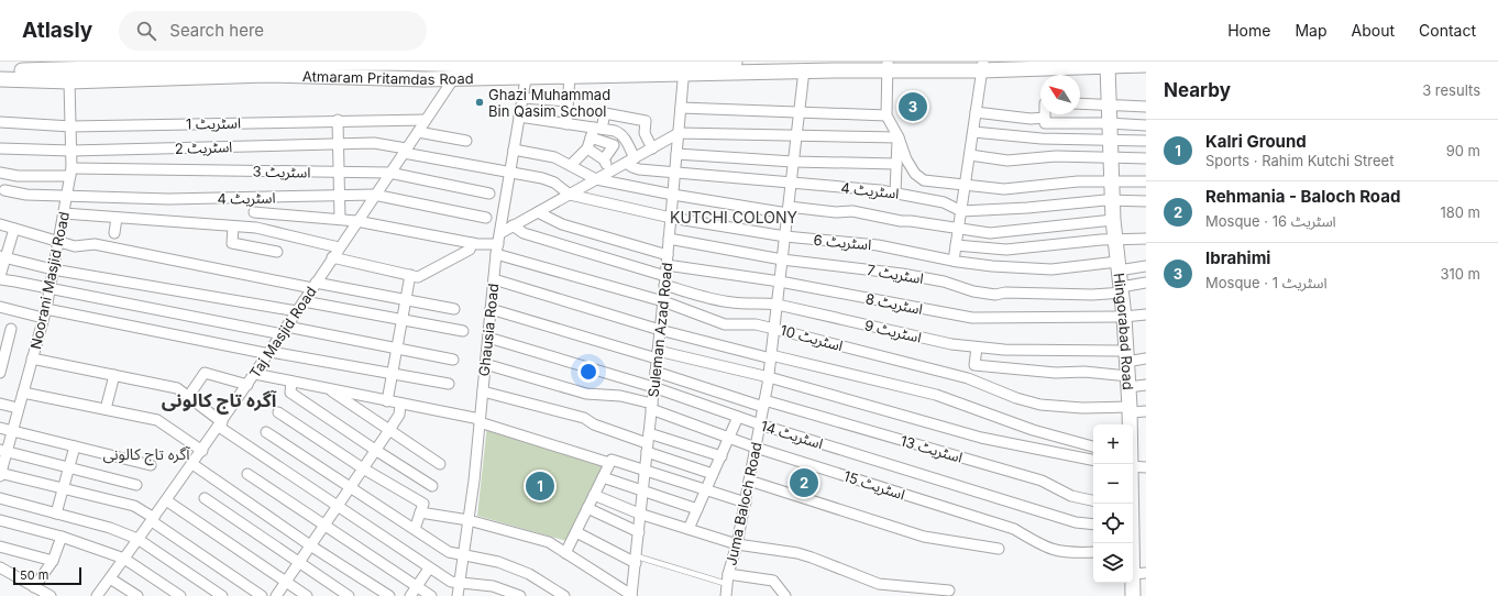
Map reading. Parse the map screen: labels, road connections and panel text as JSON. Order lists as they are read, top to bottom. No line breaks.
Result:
{"streets":{"main road":["Atmaram Pritamdas Road","Hingorabad Road"],"street":["اسٹریٹ 1","اسٹریٹ 2","اسٹریٹ 3","اسٹریٹ 4","اسٹریٹ 6","اسٹریٹ 7","Noorani Masjid Road","اسٹریٹ 8","Ghausia Road","Suleman Azad Road","اسٹریٹ 9","Taj Masjid Road","اسٹریٹ 10","اسٹریٹ 14","اسٹریٹ 13","اسٹریٹ 15","Juma Baloch Road"]},"crossings":[["Atmaram Pritamdas Road","Noorani Masjid Road"],["Atmaram Pritamdas Road","Ghausia Road"],["Atmaram Pritamdas Road","Suleman Azad Road"],["Atmaram Pritamdas Road","Hingorabad Road"],["Atmaram Pritamdas Road","Taj Masjid Road"],["Atmaram Pritamdas Road","Juma Baloch Road"],["اسٹریٹ 1","Noorani Masjid Road"],["اسٹریٹ 1","Taj Masjid Road"],["اسٹریٹ 2","اسٹریٹ 6"],["اسٹریٹ 2","Noorani Masjid Road"],["اسٹریٹ 2","Ghausia Road"],["اسٹریٹ 2","Taj Masjid Road"],["اسٹریٹ 3","Noorani Masjid Road"],["اسٹریٹ 3","Taj Masjid Road"],["اسٹریٹ 4","Noorani Masjid Road"],["اسٹریٹ 4","Suleman Azad Road"],["اسٹریٹ 4","Hingorabad Road"],["اسٹریٹ 4","Taj Masjid Road"],["اسٹریٹ 4","Juma Baloch Road"],["اسٹریٹ 6","Suleman Azad Road"],["اسٹریٹ 6","Hingorabad Road"],["اسٹریٹ 6","Juma Baloch Road"],["اسٹریٹ 7","Suleman Azad Road"],["اسٹریٹ 7","Hingorabad Road"],["اسٹریٹ 7","Juma Baloch Road"],["اسٹریٹ 8","Suleman Azad Road"],["اسٹریٹ 8","اسٹریٹ 9"],["اسٹریٹ 8","Hingorabad Road"],["اسٹریٹ 8","Juma Baloch Road"],["Ghausia Road","اسٹریٹ 10"],["Ghausia Road","اسٹریٹ 14"],["Ghausia Road","اسٹریٹ 15"],["Suleman Azad Road","اسٹریٹ 9"],["Suleman Azad Road","اسٹریٹ 10"],["Suleman Azad Road","اسٹریٹ 14"],["Suleman Azad Road","اسٹریٹ 13"],["Suleman Azad Road","اسٹریٹ 15"],["اسٹریٹ 9","Hingorabad Road"],["اسٹریٹ 9","Juma Baloch Road"],["Hingorabad Road","اسٹریٹ 10"],["Taj Masjid Road","اسٹریٹ 10"],["اسٹریٹ 10","Juma Baloch Road"],["اسٹریٹ 14","Juma Baloch Road"],["اسٹریٹ 13","Juma Baloch Road"],["اسٹریٹ 15","Juma Baloch Road"]],"districts":["KUTCHI COLONY","آگرہ تاج کالونی","آگرہ تاج کالونی"],"places":["Ghazi Muhammad Bin Qasim School"],"scale_bar":"50 m","north":"top left","page":{"header":"Atlasly","search":"Search here","nav":["Home","Map","About","Contact"],"heading":["Nearby","3 results"],"pins":["3","2","1"],"list":[{"mark":"1","name":"Kalri Ground","note":"Sports · Rahim Kutchi Street","value":"90 m"},{"mark":"2","name":"Rehmania - Baloch Road","note":"Mosque · اسٹریٹ 16","value":"180 m"},{"mark":"3","name":"Ibrahimi","note":"Mosque · اسٹریٹ 1","value":"310 m"}],"map_buttons":["+","−"],"scale":"50 m"}}
